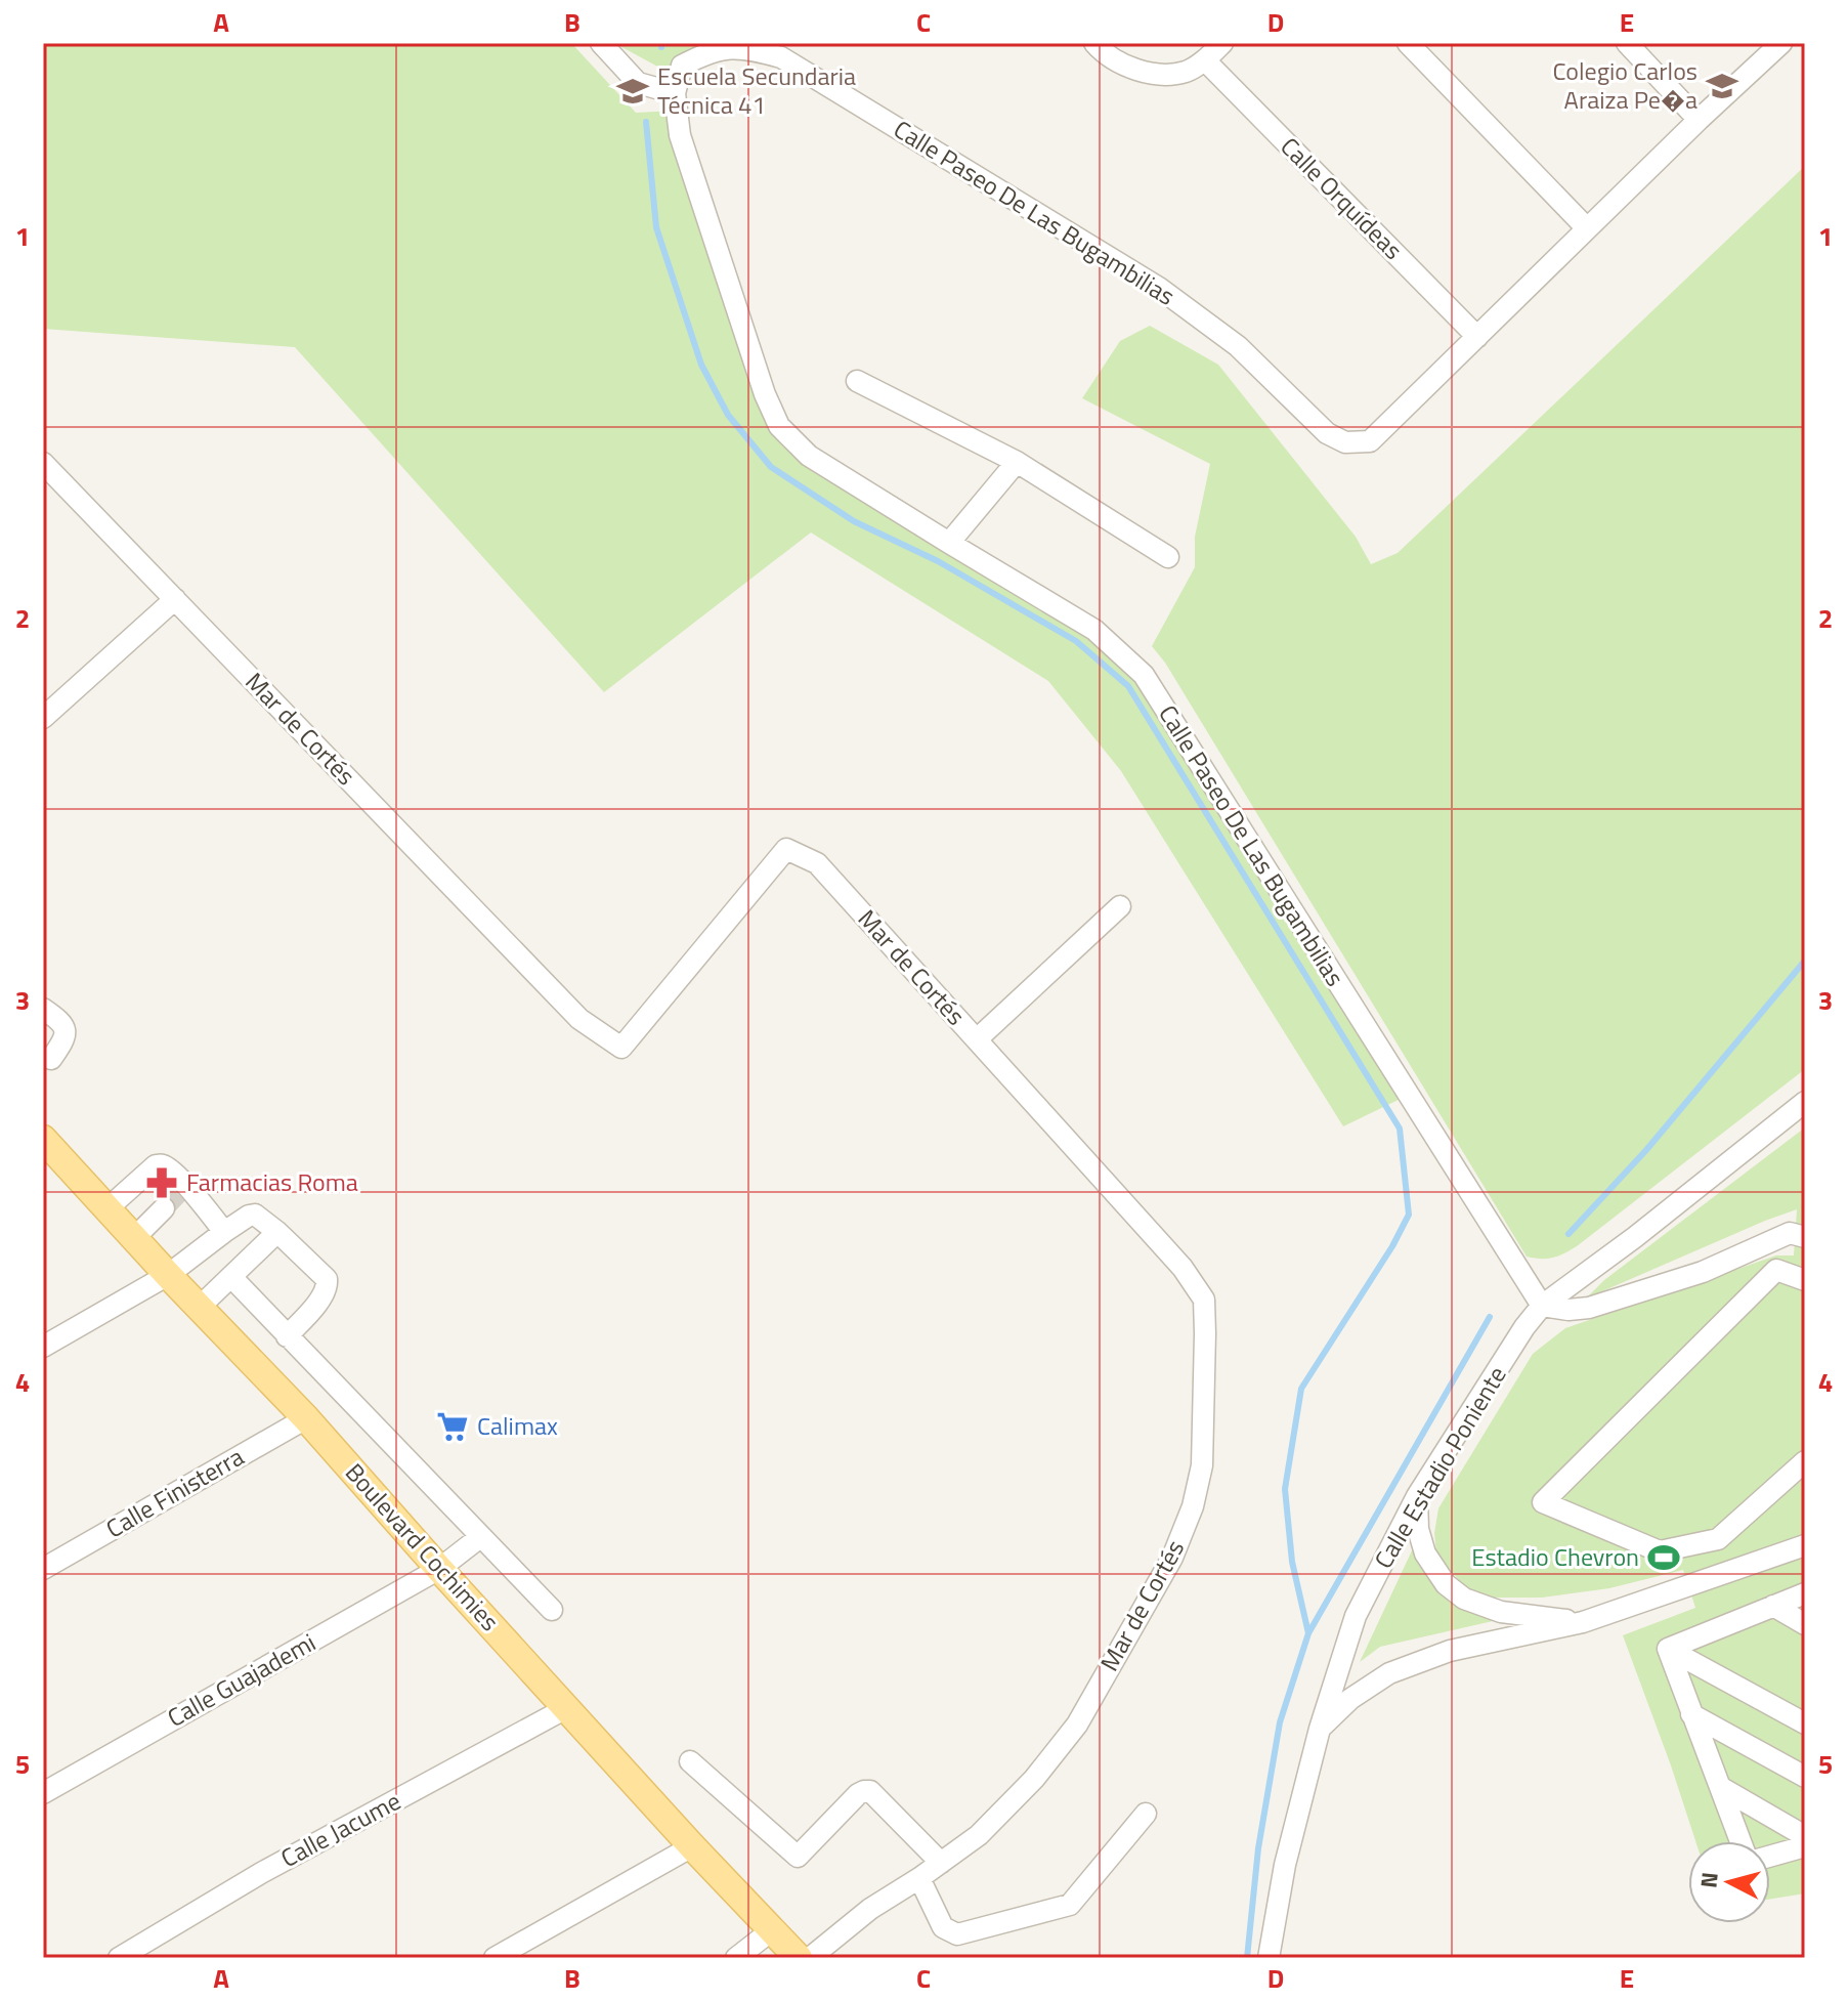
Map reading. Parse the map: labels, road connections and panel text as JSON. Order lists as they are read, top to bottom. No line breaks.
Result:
{"streets":{"main road":["Boulevard Cochimies"],"street":["Calle Orquídeas","Calle Paseo De Las Bugambilias","Mar de Cortés","Calle Estadio Poniente","Calle Finisterra","Calle Guajademi","Calle Jacume"]},"crossings":[["Calle Orquídeas","Calle Paseo De Las Bugambilias"],["Calle Paseo De Las Bugambilias","Calle Estadio Poniente"],["Calle Finisterra","Boulevard Cochimies"],["Boulevard Cochimies","Calle Guajademi"],["Boulevard Cochimies","Calle Jacume"]],"places":{"school or university":["Colegio Carlos Araiza Pe�a","Escuela Secundaria Técnica 41"],"pharmacy":["Farmacias Roma"],"supermarket":["Calimax"],"sports":["Estadio Chevron"]},"north":"left","grid":{"columns":["A","B","C","D","E"],"rows":["1","2","3","4","5"]}}
